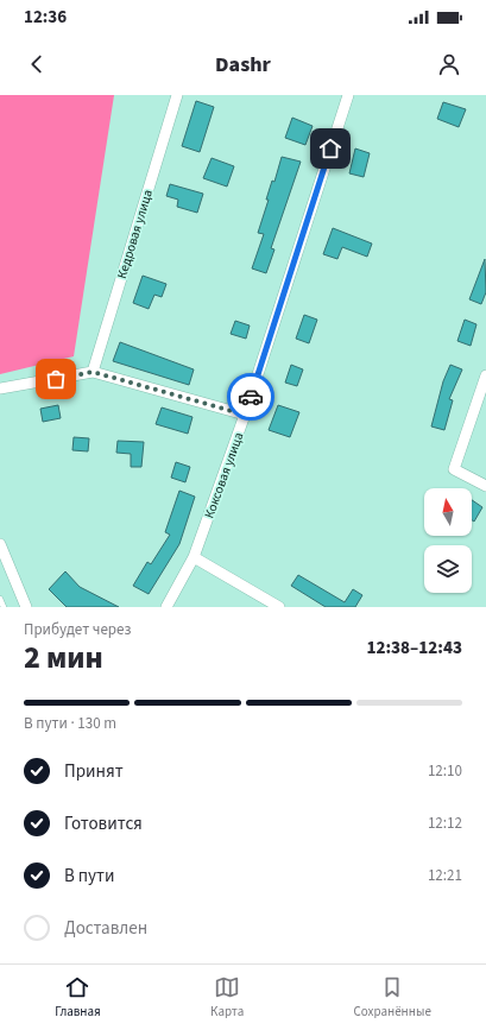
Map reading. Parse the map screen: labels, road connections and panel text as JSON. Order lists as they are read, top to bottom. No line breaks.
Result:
{"streets":{"street":["Кедровая улица","Коксовая улица"]},"north":"top","page":{"status":"12:36","header":"Dashr","heading":["2 мин","Прибудет через","12:38–12:43"],"bar":"В пути · 130 m","list":[["Принят","12:10"],["Готовится","12:12"],["В пути","12:21"],"Доставлен"],"tabs":["Главная","Карта","Сохранённые"]}}
